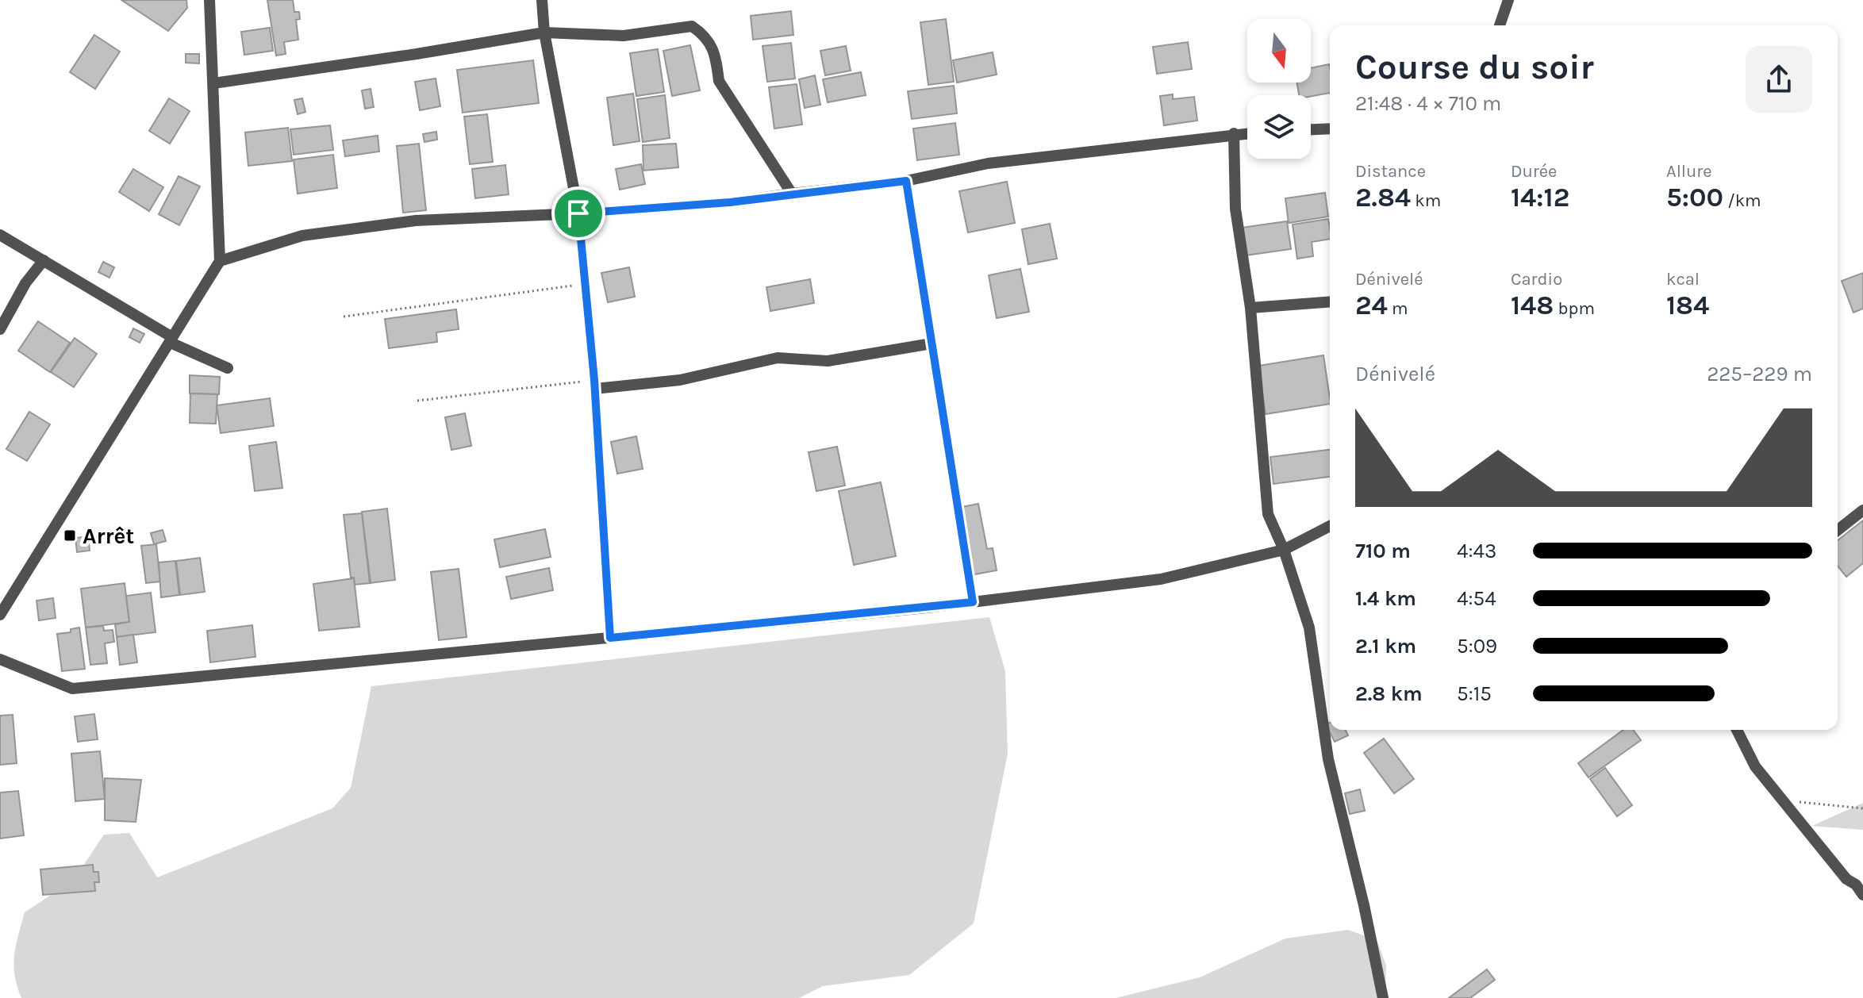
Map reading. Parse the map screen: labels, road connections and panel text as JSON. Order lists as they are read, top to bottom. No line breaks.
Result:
{"places":{"transit":["Arrêt"]},"north":"bottom","page":{"heading":["Course du soir","21:48 · 4 × 710 m"],"stats":[["Distance","2.84 km"],["Durée","14:12"],["Allure","5:00 /km"],["Dénivelé","24 m"],["Cardio","148 bpm"],["kcal","184"]],"chart":["Dénivelé","225–229 m"],"list":[{"name":"710 m","note":"4:43"},{"name":"1.4 km","note":"4:54"},{"name":"2.1 km","note":"5:09"},{"name":"2.8 km","note":"5:15"}]}}
